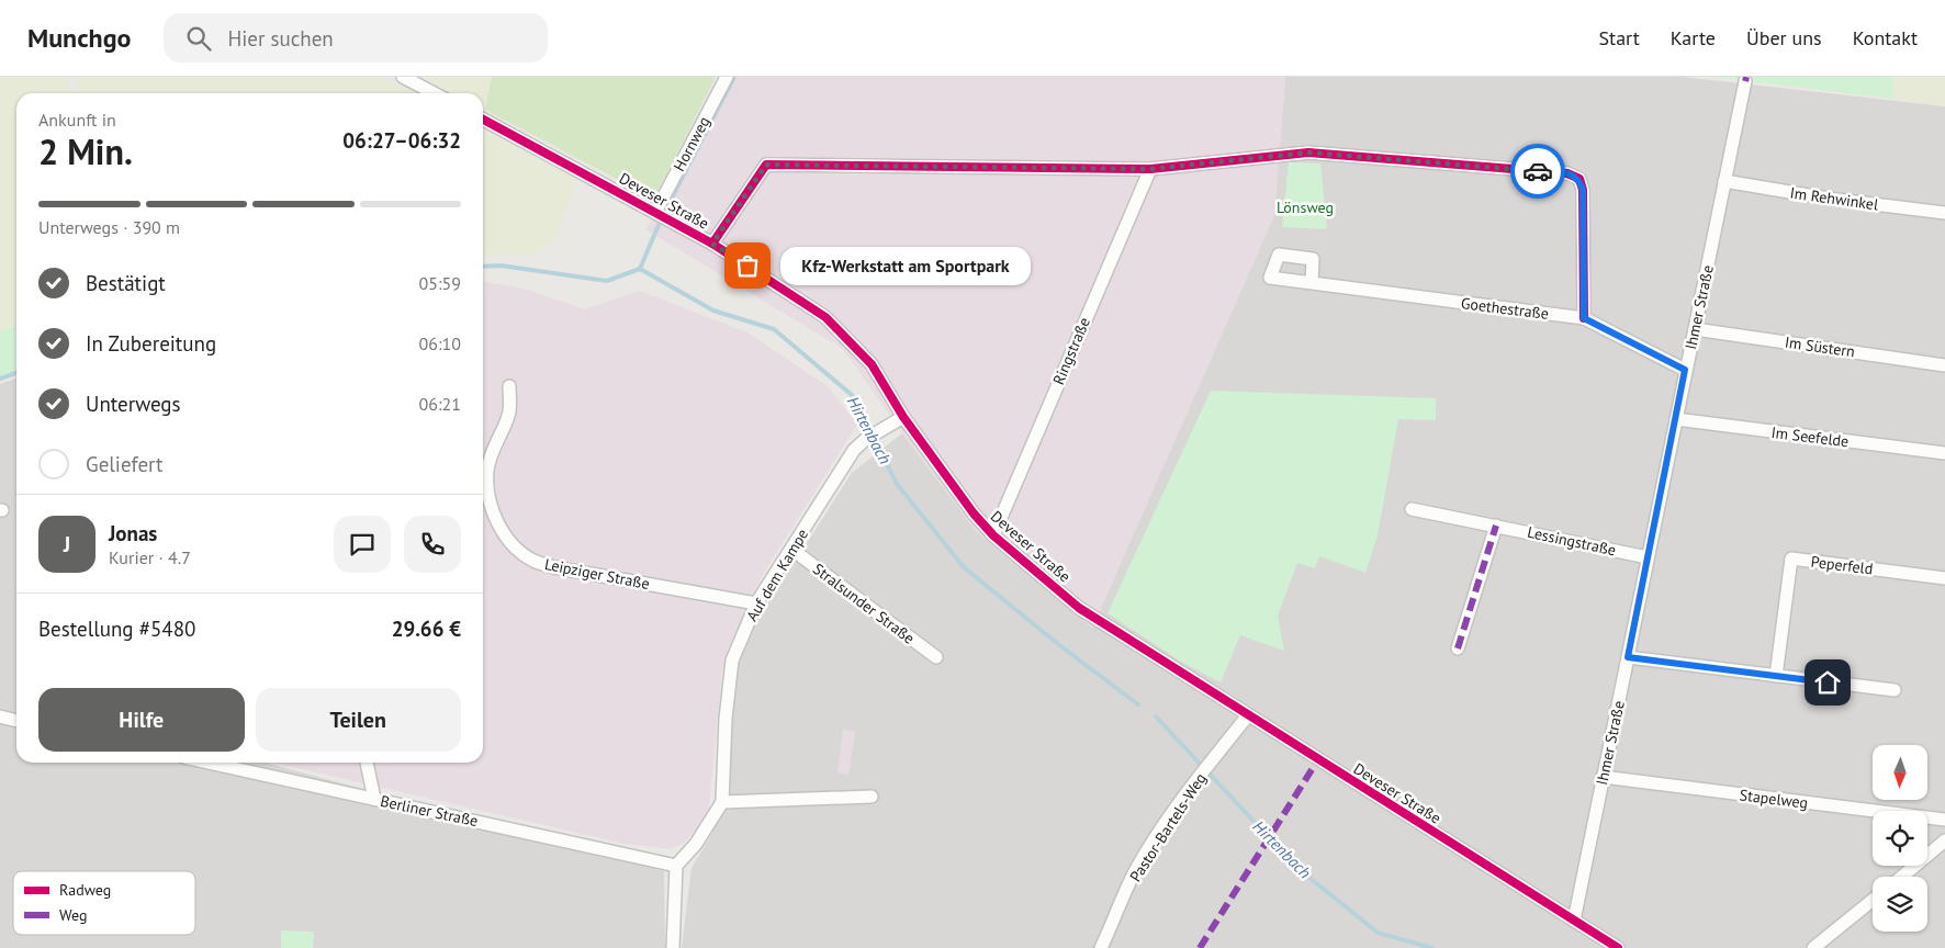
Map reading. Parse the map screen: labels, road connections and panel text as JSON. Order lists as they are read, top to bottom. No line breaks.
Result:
{"streets":{"street":["Hornweg","Im Rehwinkel","Deveser Straße","Ihmer Straße","Goethestraße","Im Süstern","Ringstraße","Im Seefelde","Lessingstraße","Peperfeld","Leipziger Straße","Auf dem Kampe","Stralsunder Straße","Stapelweg","Berliner Straße","Pastor-Bartels-Weg"]},"crossings":[["Hornweg","Deveser Straße"],["Im Rehwinkel","Ihmer Straße"],["Deveser Straße","Ihmer Straße"],["Deveser Straße","Ringstraße"],["Deveser Straße","Auf dem Kampe"],["Deveser Straße","Pastor-Bartels-Weg"],["Ihmer Straße","Goethestraße"],["Ihmer Straße","Im Süstern"],["Ihmer Straße","Im Seefelde"],["Ihmer Straße","Lessingstraße"],["Ihmer Straße","Stapelweg"],["Leipziger Straße","Auf dem Kampe"],["Auf dem Kampe","Stralsunder Straße"]],"water":["Hirtenbach"],"parks":["Lönsweg"],"places":["Kfz-Werkstatt am Sportpark"],"legend":["Radweg","Weg"],"north":"bottom","page":{"header":"Munchgo","search":"Hier suchen","nav":["Start","Karte","Über uns","Kontakt"],"heading":["2 Min.","Ankunft in","06:27–06:32"],"panel":["Jonas","Kurier · 4.7","Bestellung #5480","29.66 €"],"bar":"Unterwegs · 390 m","bubble":"Kfz-Werkstatt am Sportpark","list":[["Bestätigt","05:59"],["In Zubereitung","06:10"],["Unterwegs","06:21"],"Geliefert"],"round":"J","buttons":["Hilfe","Teilen"]}}
